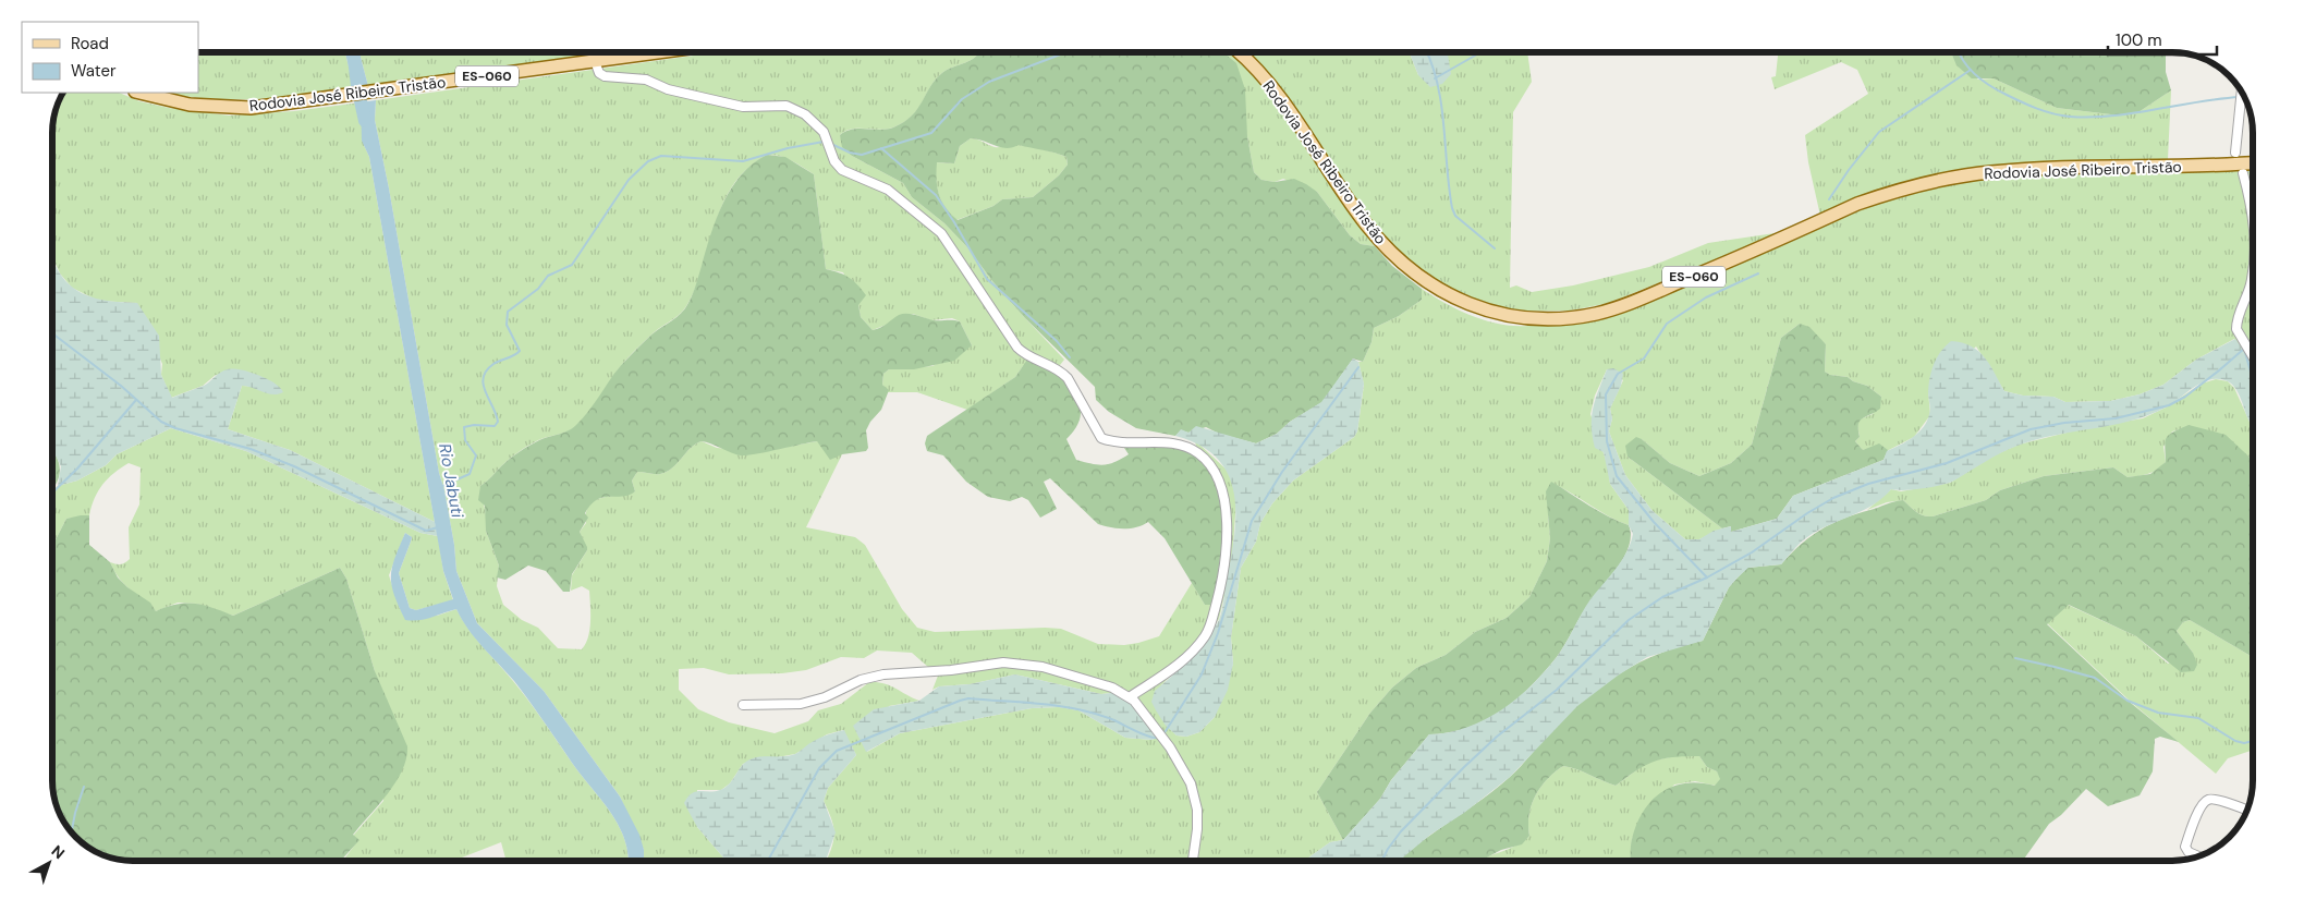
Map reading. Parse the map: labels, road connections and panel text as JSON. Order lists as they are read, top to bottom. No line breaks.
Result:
{"streets":{"main road":["ES-060","Rodovia José Ribeiro Tristão"]},"water":["Rio Jabuti"],"legend":["Road","Water"],"scale_bar":"100 m","north":"top right"}
